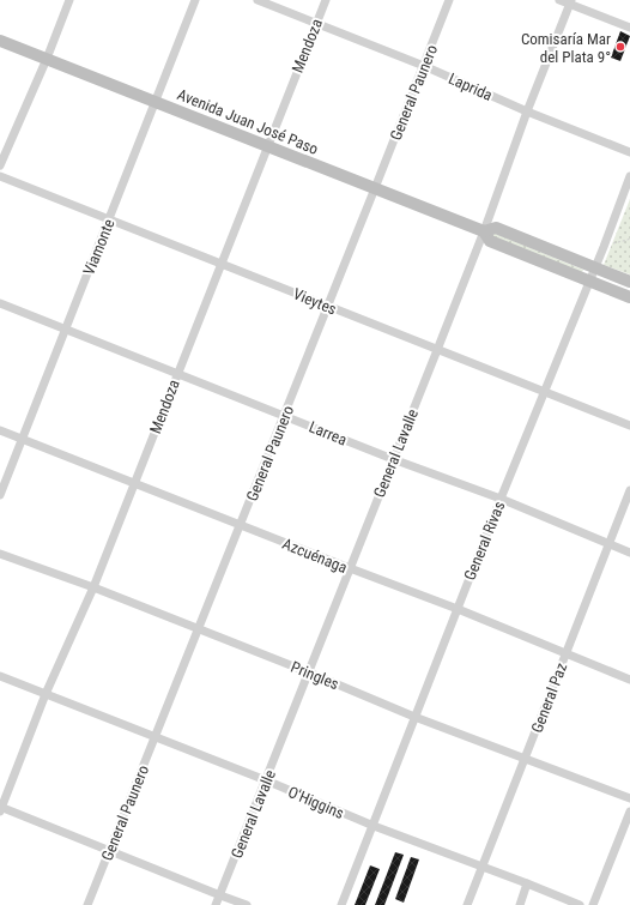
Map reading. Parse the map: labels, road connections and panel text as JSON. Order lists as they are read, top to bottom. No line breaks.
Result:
{"streets":{"main road":["Avenida Juan José Paso"],"street":["Mendoza","Laprida","General Paunero","Viamonte","Vieytes","Larrea","General Lavalle","General Rivas","Azcuénaga","Pringles","General Paz","O'Higgins"]},"crossings":[["Mendoza","Laprida"],["Mendoza","Avenida Juan José Paso"],["Mendoza","Vieytes"],["Mendoza","Larrea"],["Mendoza","Azcuénaga"],["Mendoza","Pringles"],["Mendoza","O'Higgins"],["Laprida","General Paunero"],["Laprida","General Lavalle"],["General Paunero","Avenida Juan José Paso"],["General Paunero","Vieytes"],["General Paunero","Larrea"],["General Paunero","Azcuénaga"],["General Paunero","Pringles"],["General Paunero","O'Higgins"],["Avenida Juan José Paso","Viamonte"],["Avenida Juan José Paso","General Lavalle"],["Avenida Juan José Paso","General Rivas"],["Viamonte","Vieytes"],["Viamonte","Larrea"],["Viamonte","Azcuénaga"],["Vieytes","General Lavalle"],["Vieytes","General Rivas"],["Larrea","General Lavalle"],["Larrea","General Rivas"],["Larrea","General Paz"],["General Lavalle","Azcuénaga"],["General Lavalle","Pringles"],["General Lavalle","O'Higgins"],["General Rivas","Azcuénaga"],["General Rivas","Pringles"],["General Rivas","O'Higgins"],["Azcuénaga","General Paz"],["Pringles","General Paz"],["General Paz","O'Higgins"]],"places":["Comisaría Mar del Plata 9°"]}
